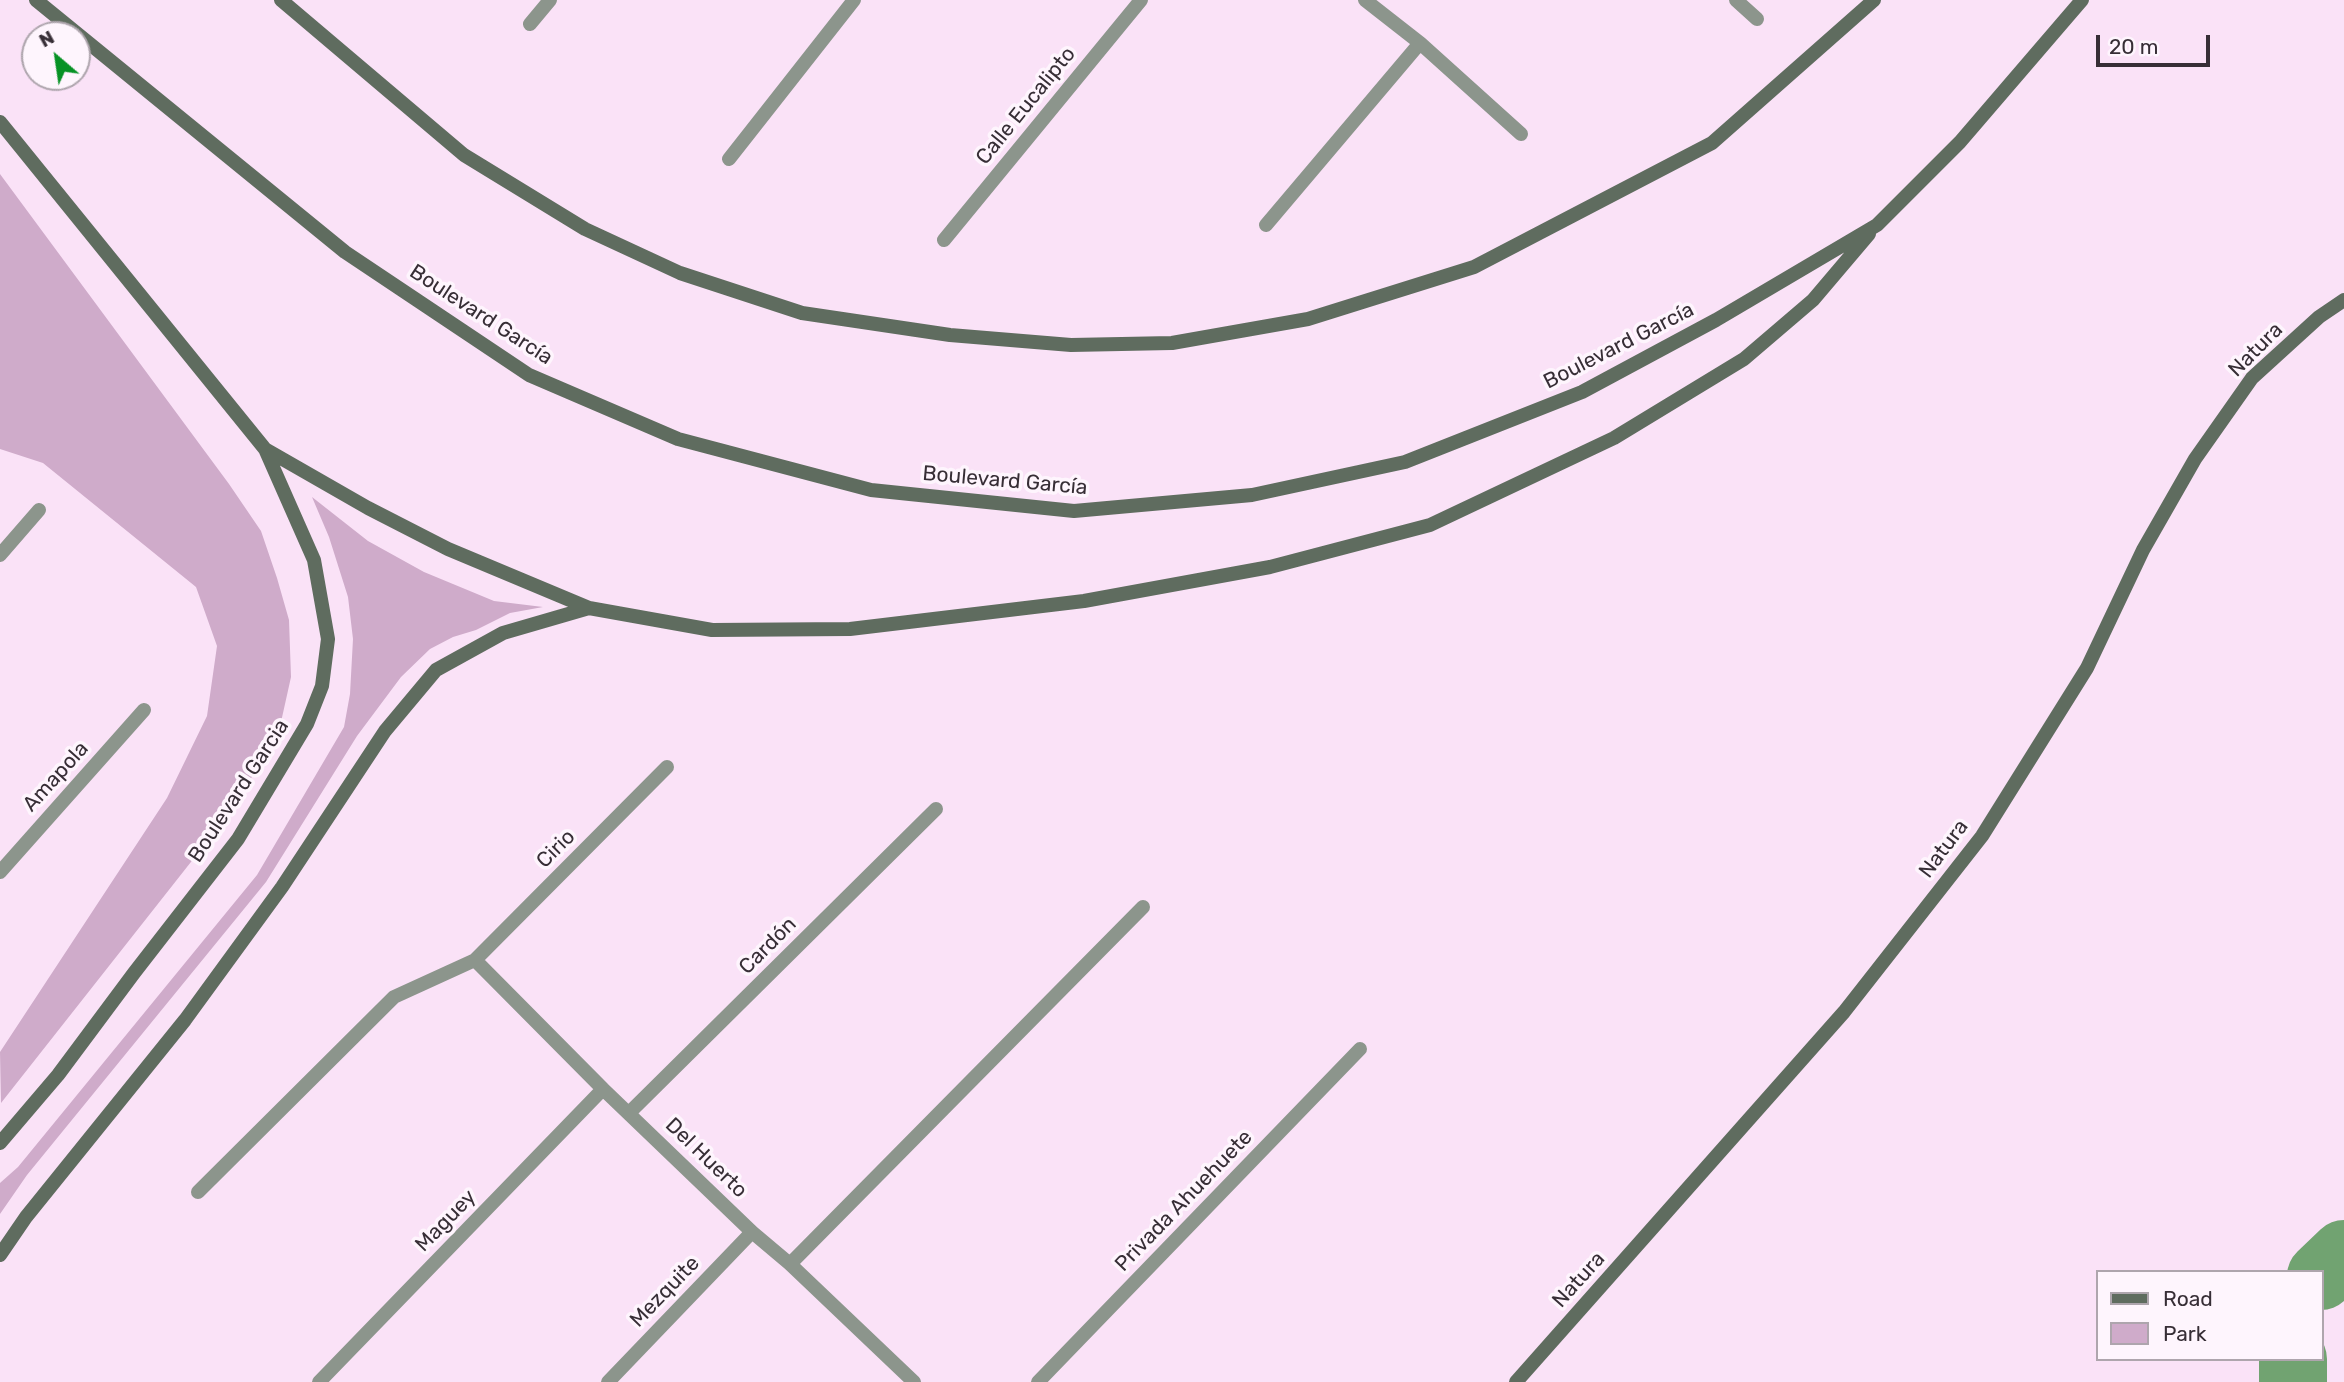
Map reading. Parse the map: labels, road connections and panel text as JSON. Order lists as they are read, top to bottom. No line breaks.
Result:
{"streets":{"main road":["Boulevard García","Natura","Boulevard Garcia"],"street":["Calle Eucalipto","Amapola","Cirio","Cardón","Del Huerto","Privada Ahuehuete","Maguey","Mezquite"]},"crossings":[["Cirio","Del Huerto"],["Cardón","Del Huerto"],["Del Huerto","Maguey"],["Del Huerto","Mezquite"]],"legend":["Road","Park"],"scale_bar":"20 m","north":"top left"}
